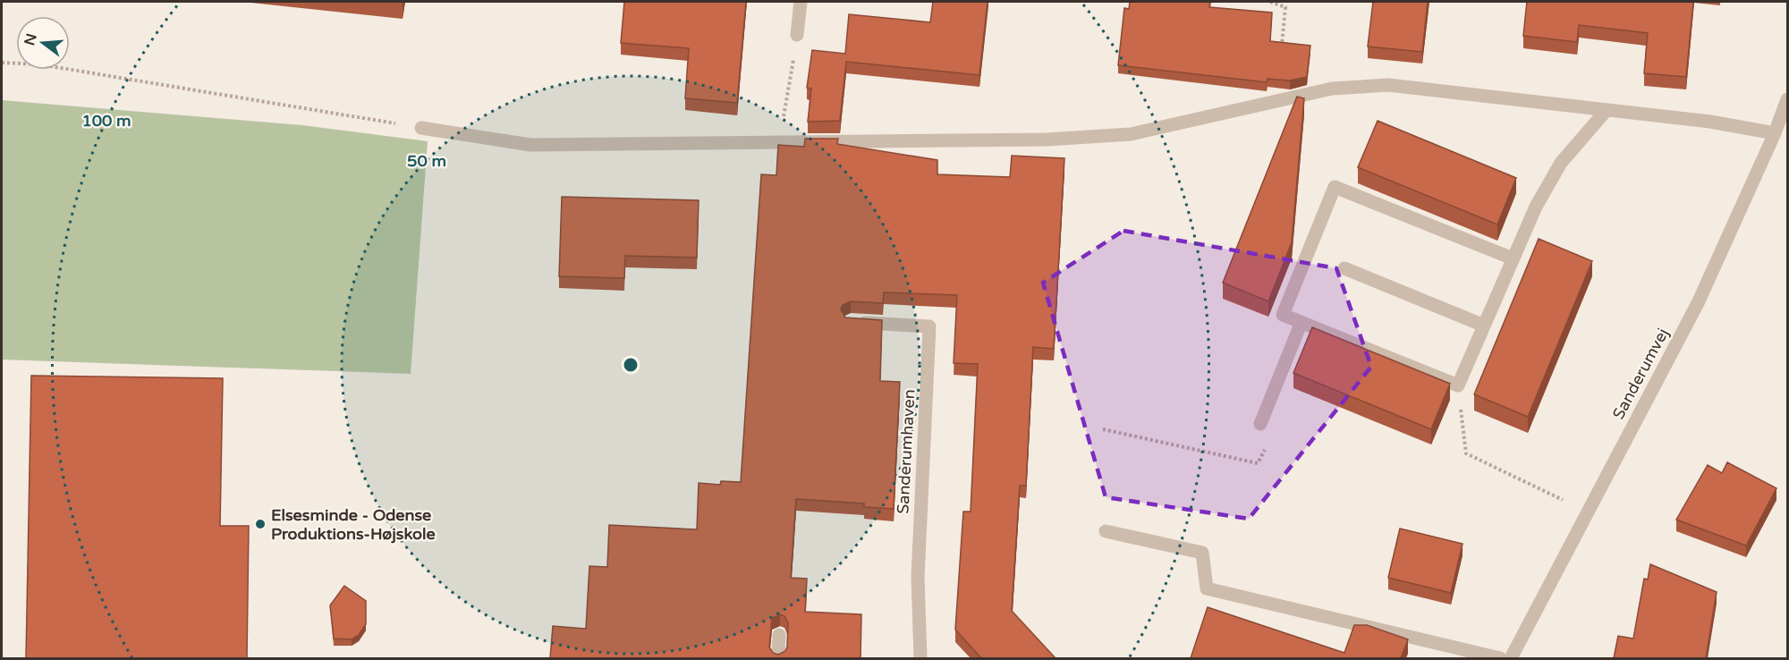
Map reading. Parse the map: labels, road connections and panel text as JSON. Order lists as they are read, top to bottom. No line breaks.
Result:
{"streets":{"street":["Sanderumvej","Sanderumhaven"]},"places":["Elsesminde - Odense Produktions-Højskole"],"north":"left","rings":["100 m","50 m"]}
